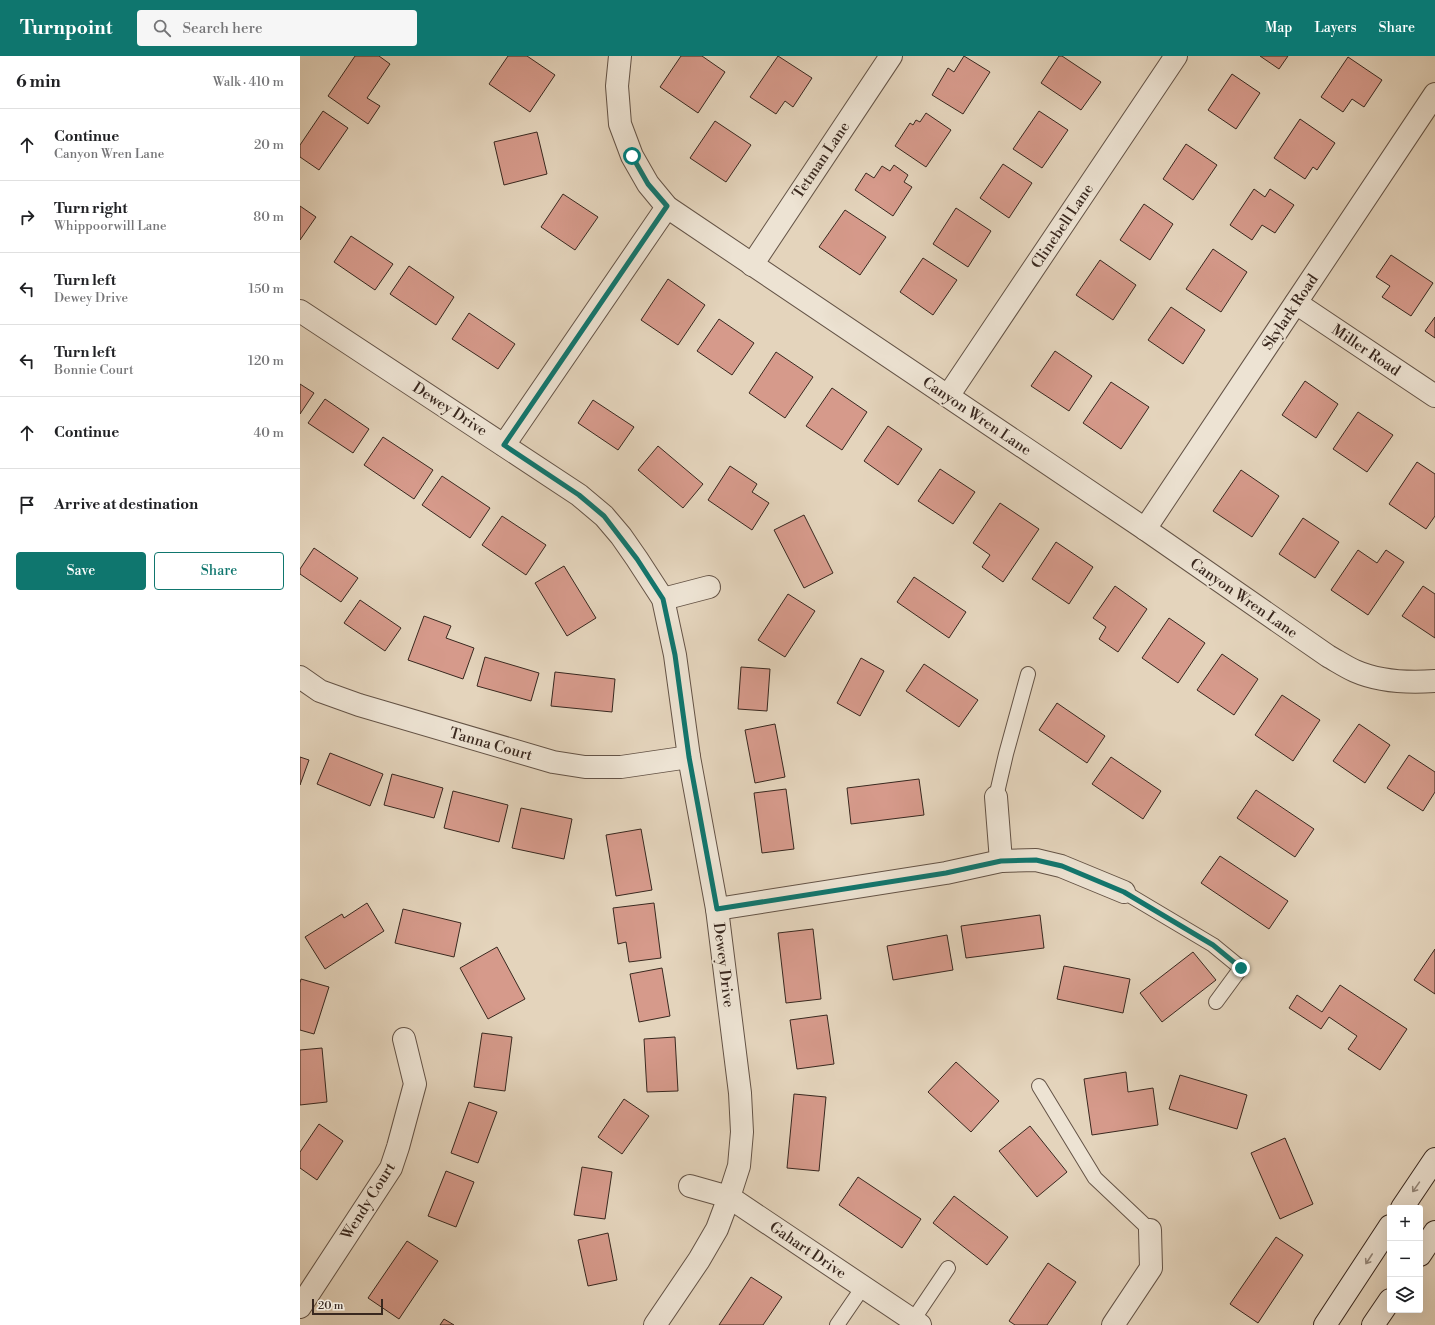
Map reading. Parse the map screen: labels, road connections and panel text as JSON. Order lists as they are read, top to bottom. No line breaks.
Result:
{"streets":{"street":["Tetman Lane","Clinebell Lane","Skylark Road","Miller Road","Dewey Drive","Canyon Wren Lane","Tanna Court","Wendy Court","Gahart Drive"]},"crossings":[["Tetman Lane","Canyon Wren Lane"],["Clinebell Lane","Canyon Wren Lane"],["Skylark Road","Miller Road"],["Skylark Road","Canyon Wren Lane"],["Dewey Drive","Tanna Court"],["Dewey Drive","Gahart Drive"]],"scale_bar":"20 m","page":{"header":"Turnpoint","search":"Search here","nav":["Map","Layers","Share"],"heading":["6 min","Walk · 410 m"],"list":[["Continue","Canyon Wren Lane","20 m"],["Turn right","Whippoorwill Lane","80 m"],["Turn left","Dewey Drive","150 m"],["Turn left","Bonnie Court","120 m"],["Continue","40 m"],"Arrive at destination"],"buttons":["Save","Share"],"map_buttons":["+","−"],"scale":"20 m"}}
